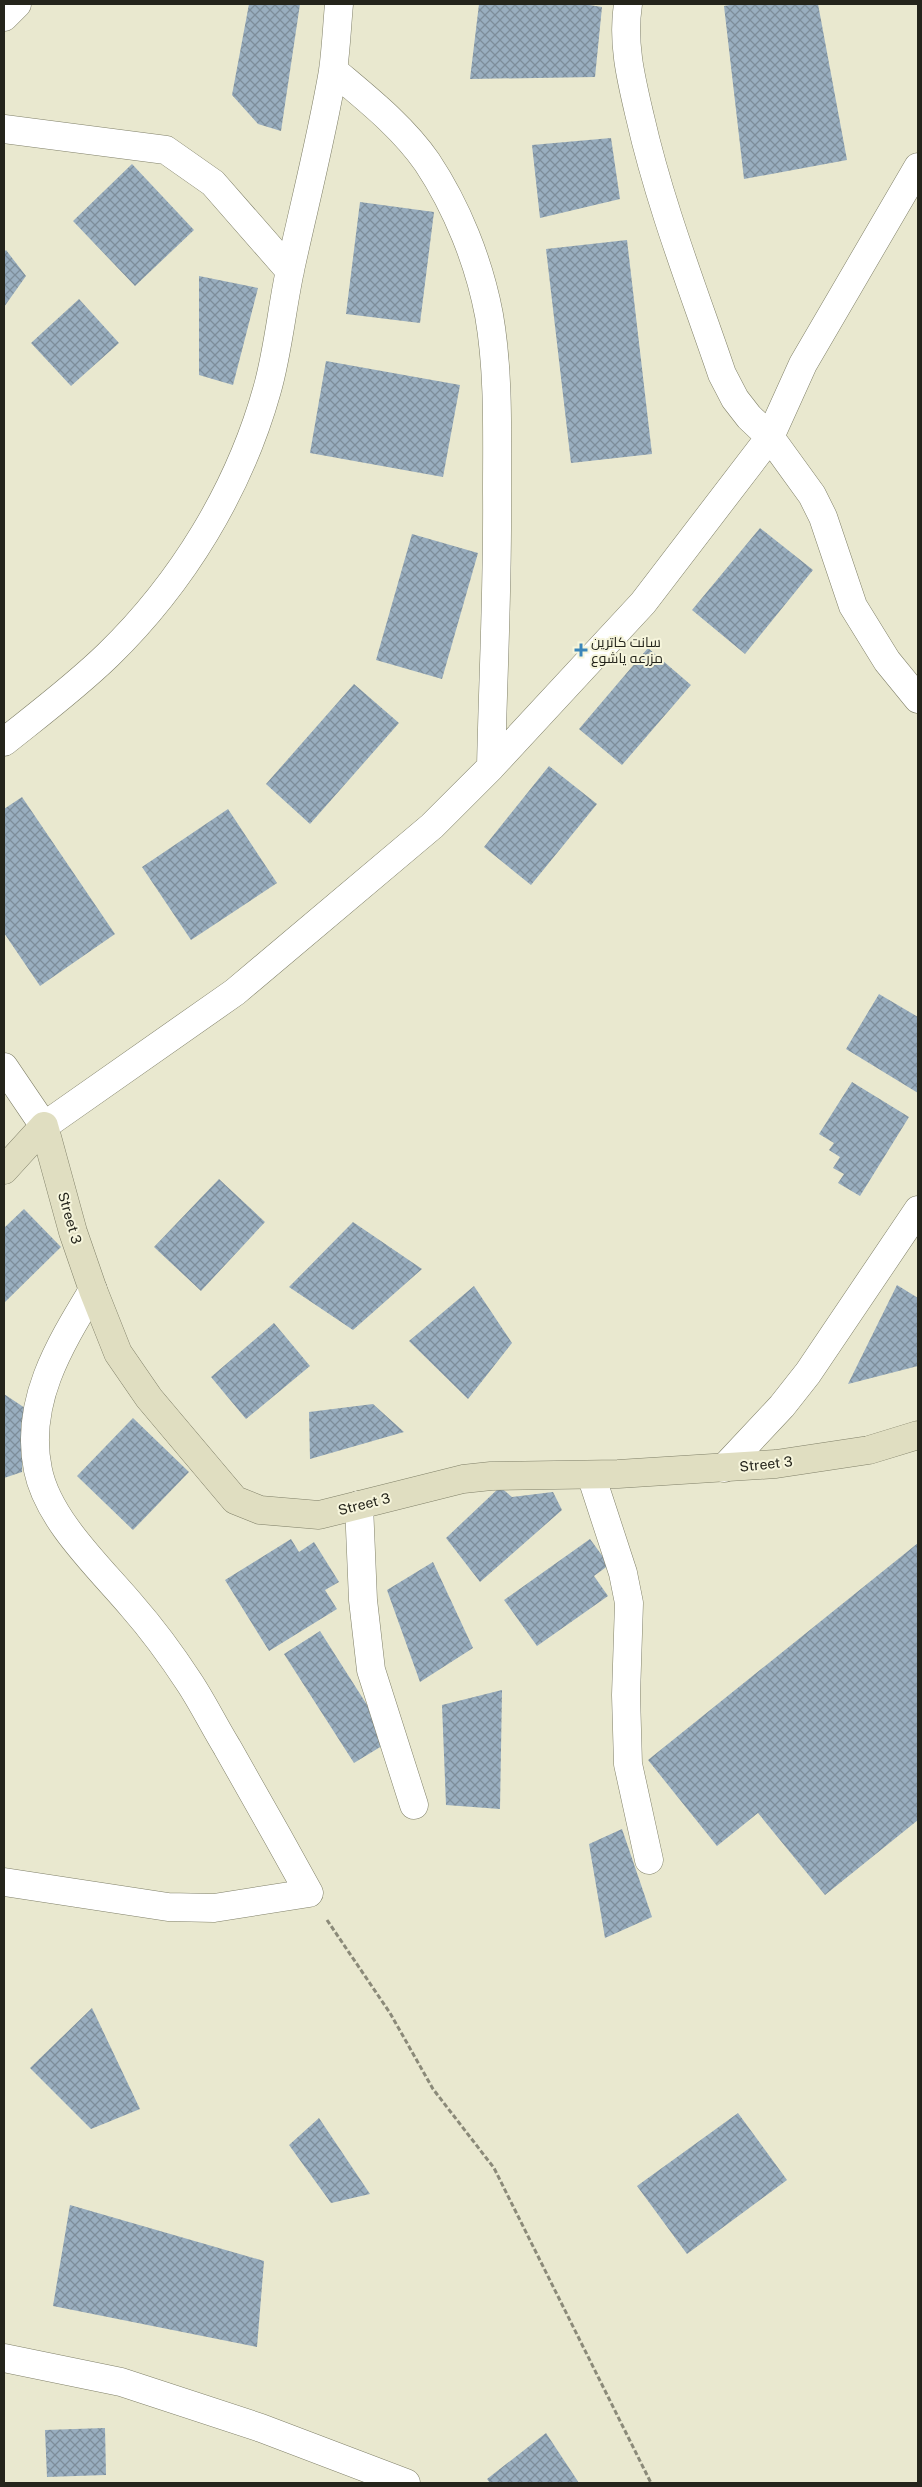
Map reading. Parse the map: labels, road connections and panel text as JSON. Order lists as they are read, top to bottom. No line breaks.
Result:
{"streets":{"street":["Street 3"]},"places":{"health":["سانت كاترين مزرعه ياشوع"]}}
